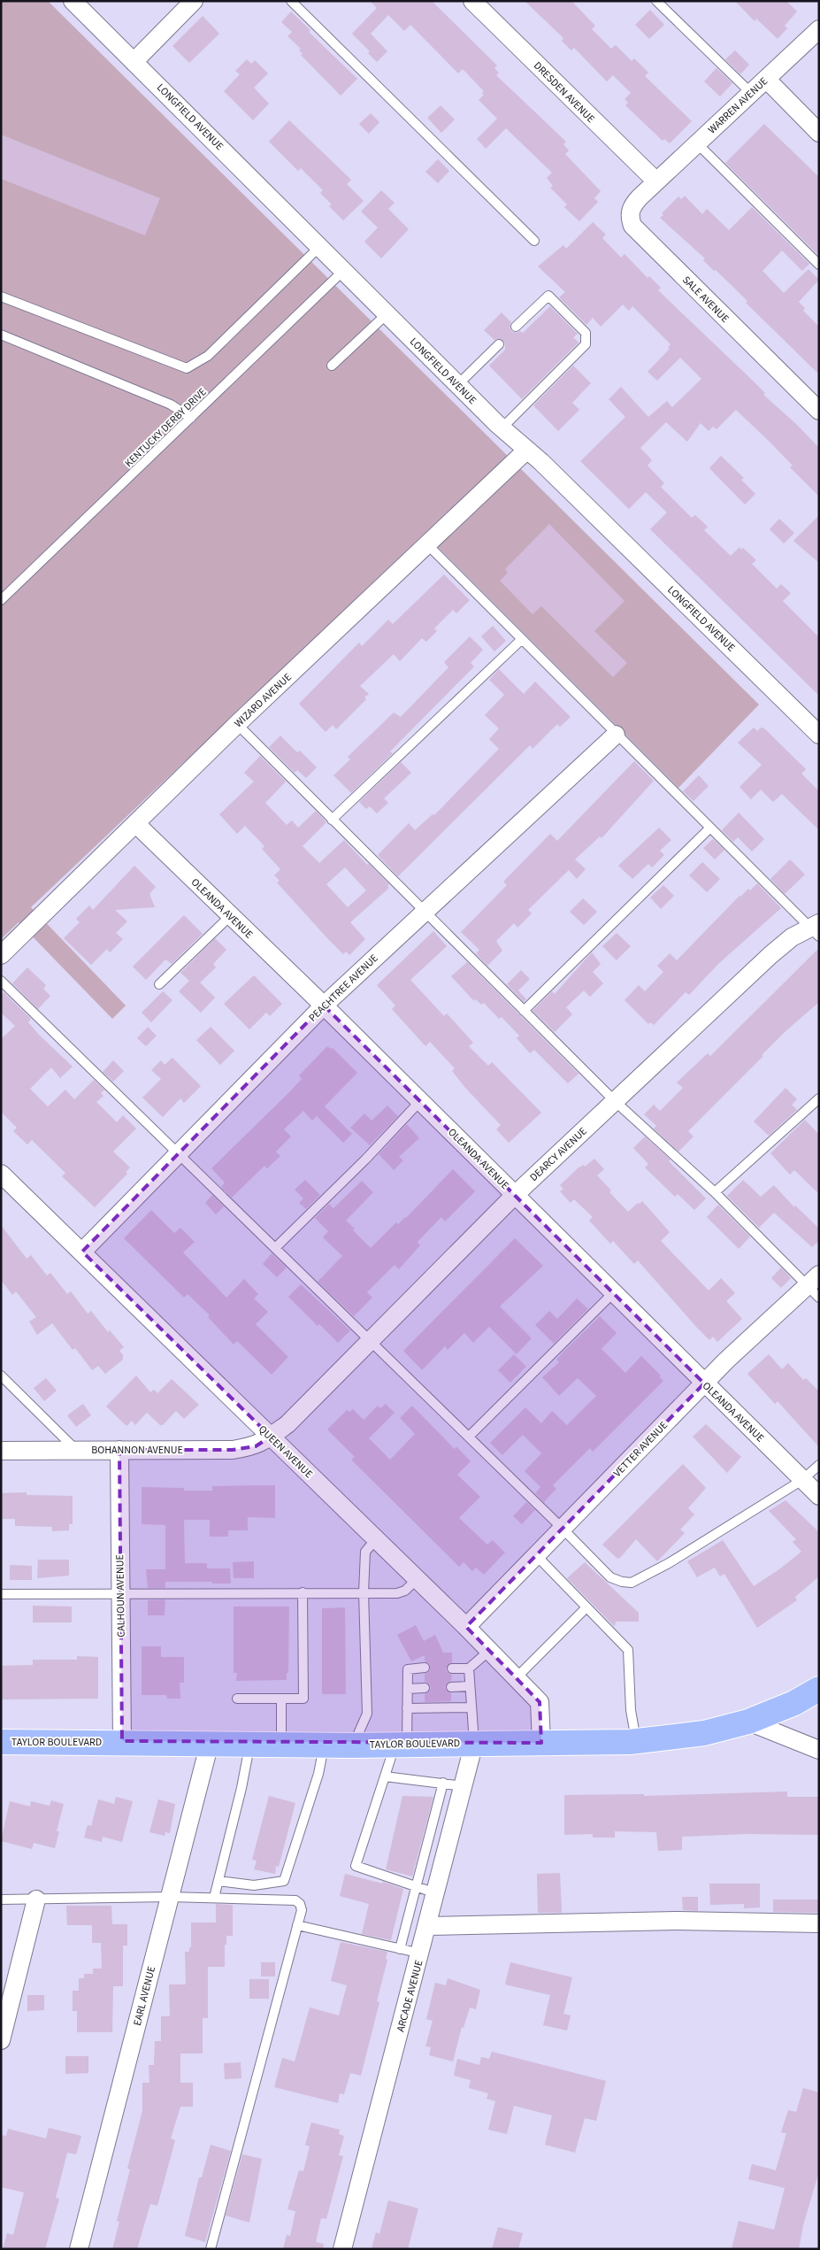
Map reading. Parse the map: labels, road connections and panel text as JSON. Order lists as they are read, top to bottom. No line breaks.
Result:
{"streets":{"main road":["TAYLOR BOULEVARD"],"street":["DRESDEN AVENUE","WARREN AVENUE","LONGFIELD AVENUE","SALE AVENUE","WIZARD AVENUE","OLEANDA AVENUE","PEACHTREE AVENUE","DEARCY AVENUE","VETTER AVENUE","BOHANNON AVENUE","QUEEN AVENUE","CALHOUN AVENUE","EARL AVENUE","ARCADE AVENUE"],"lane":["KENTUCKY DERBY DRIVE"]},"crossings":[["DRESDEN AVENUE","WARREN AVENUE"],["DRESDEN AVENUE","SALE AVENUE"],["WARREN AVENUE","SALE AVENUE"],["LONGFIELD AVENUE","KENTUCKY DERBY DRIVE"],["LONGFIELD AVENUE","WIZARD AVENUE"],["WIZARD AVENUE","OLEANDA AVENUE"],["OLEANDA AVENUE","PEACHTREE AVENUE"],["OLEANDA AVENUE","DEARCY AVENUE"],["OLEANDA AVENUE","VETTER AVENUE"],["PEACHTREE AVENUE","QUEEN AVENUE"],["DEARCY AVENUE","BOHANNON AVENUE"],["DEARCY AVENUE","QUEEN AVENUE"],["VETTER AVENUE","QUEEN AVENUE"],["BOHANNON AVENUE","QUEEN AVENUE"],["BOHANNON AVENUE","CALHOUN AVENUE"],["QUEEN AVENUE","TAYLOR BOULEVARD"],["CALHOUN AVENUE","TAYLOR BOULEVARD"],["TAYLOR BOULEVARD","EARL AVENUE"],["TAYLOR BOULEVARD","ARCADE AVENUE"]]}
